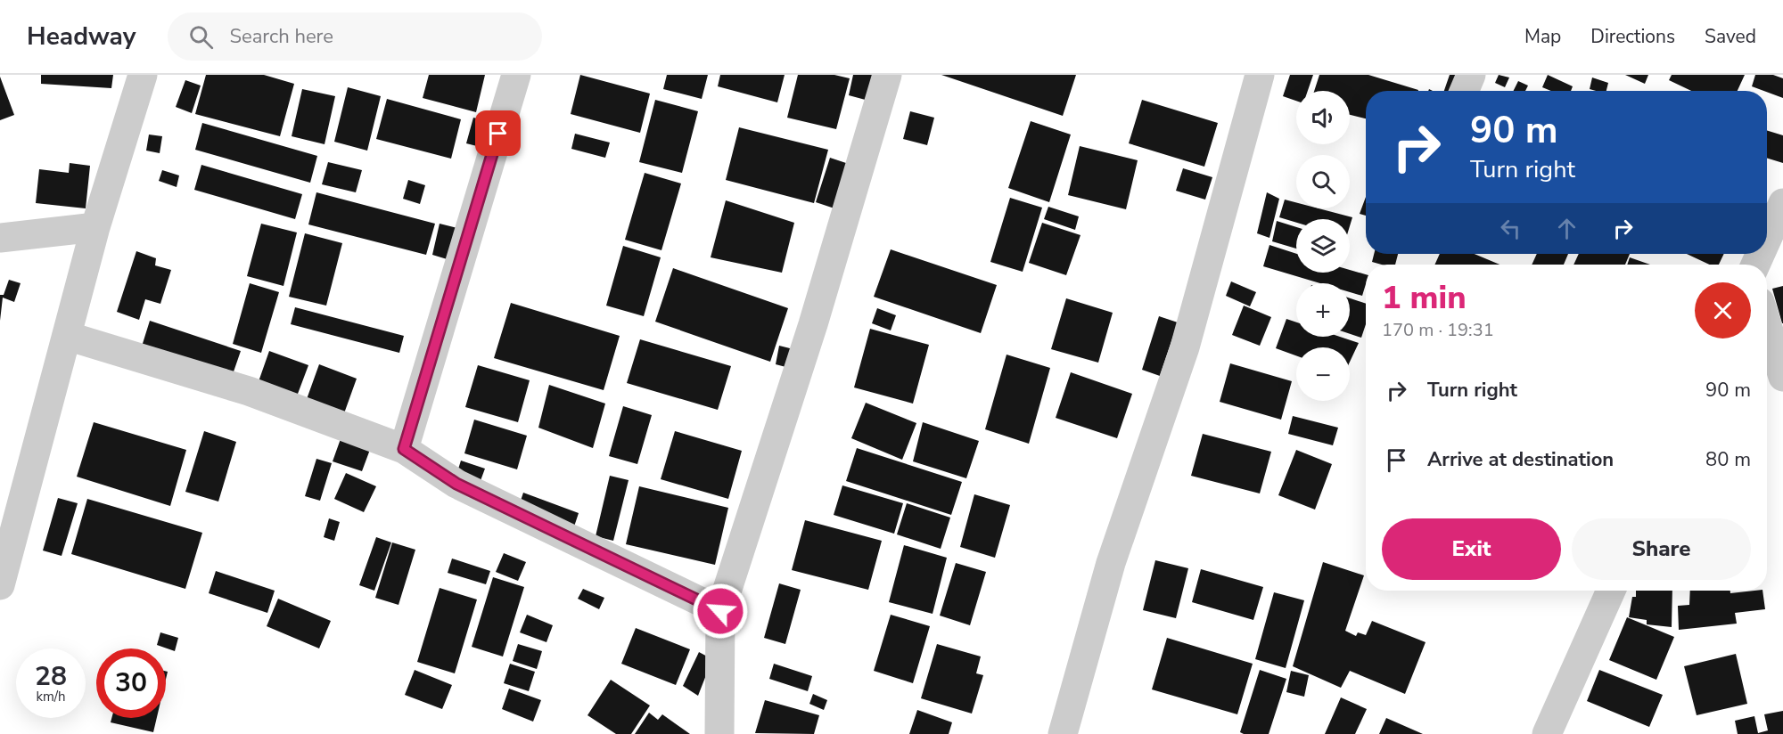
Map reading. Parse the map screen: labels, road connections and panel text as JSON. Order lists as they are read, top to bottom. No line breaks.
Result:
{"page":{"header":"Headway","search":"Search here","nav":["Map","Directions","Saved"],"map_buttons":["+","−"],"turn":["90 m","Turn right"],"heading":["1 min","170 m · 19:31"],"list":[{"name":"Turn right","value":"90 m"},{"name":"Arrive at destination","value":"80 m"}],"buttons":["Exit","Share"],"speed":"28 km/h","limit":"30"}}
